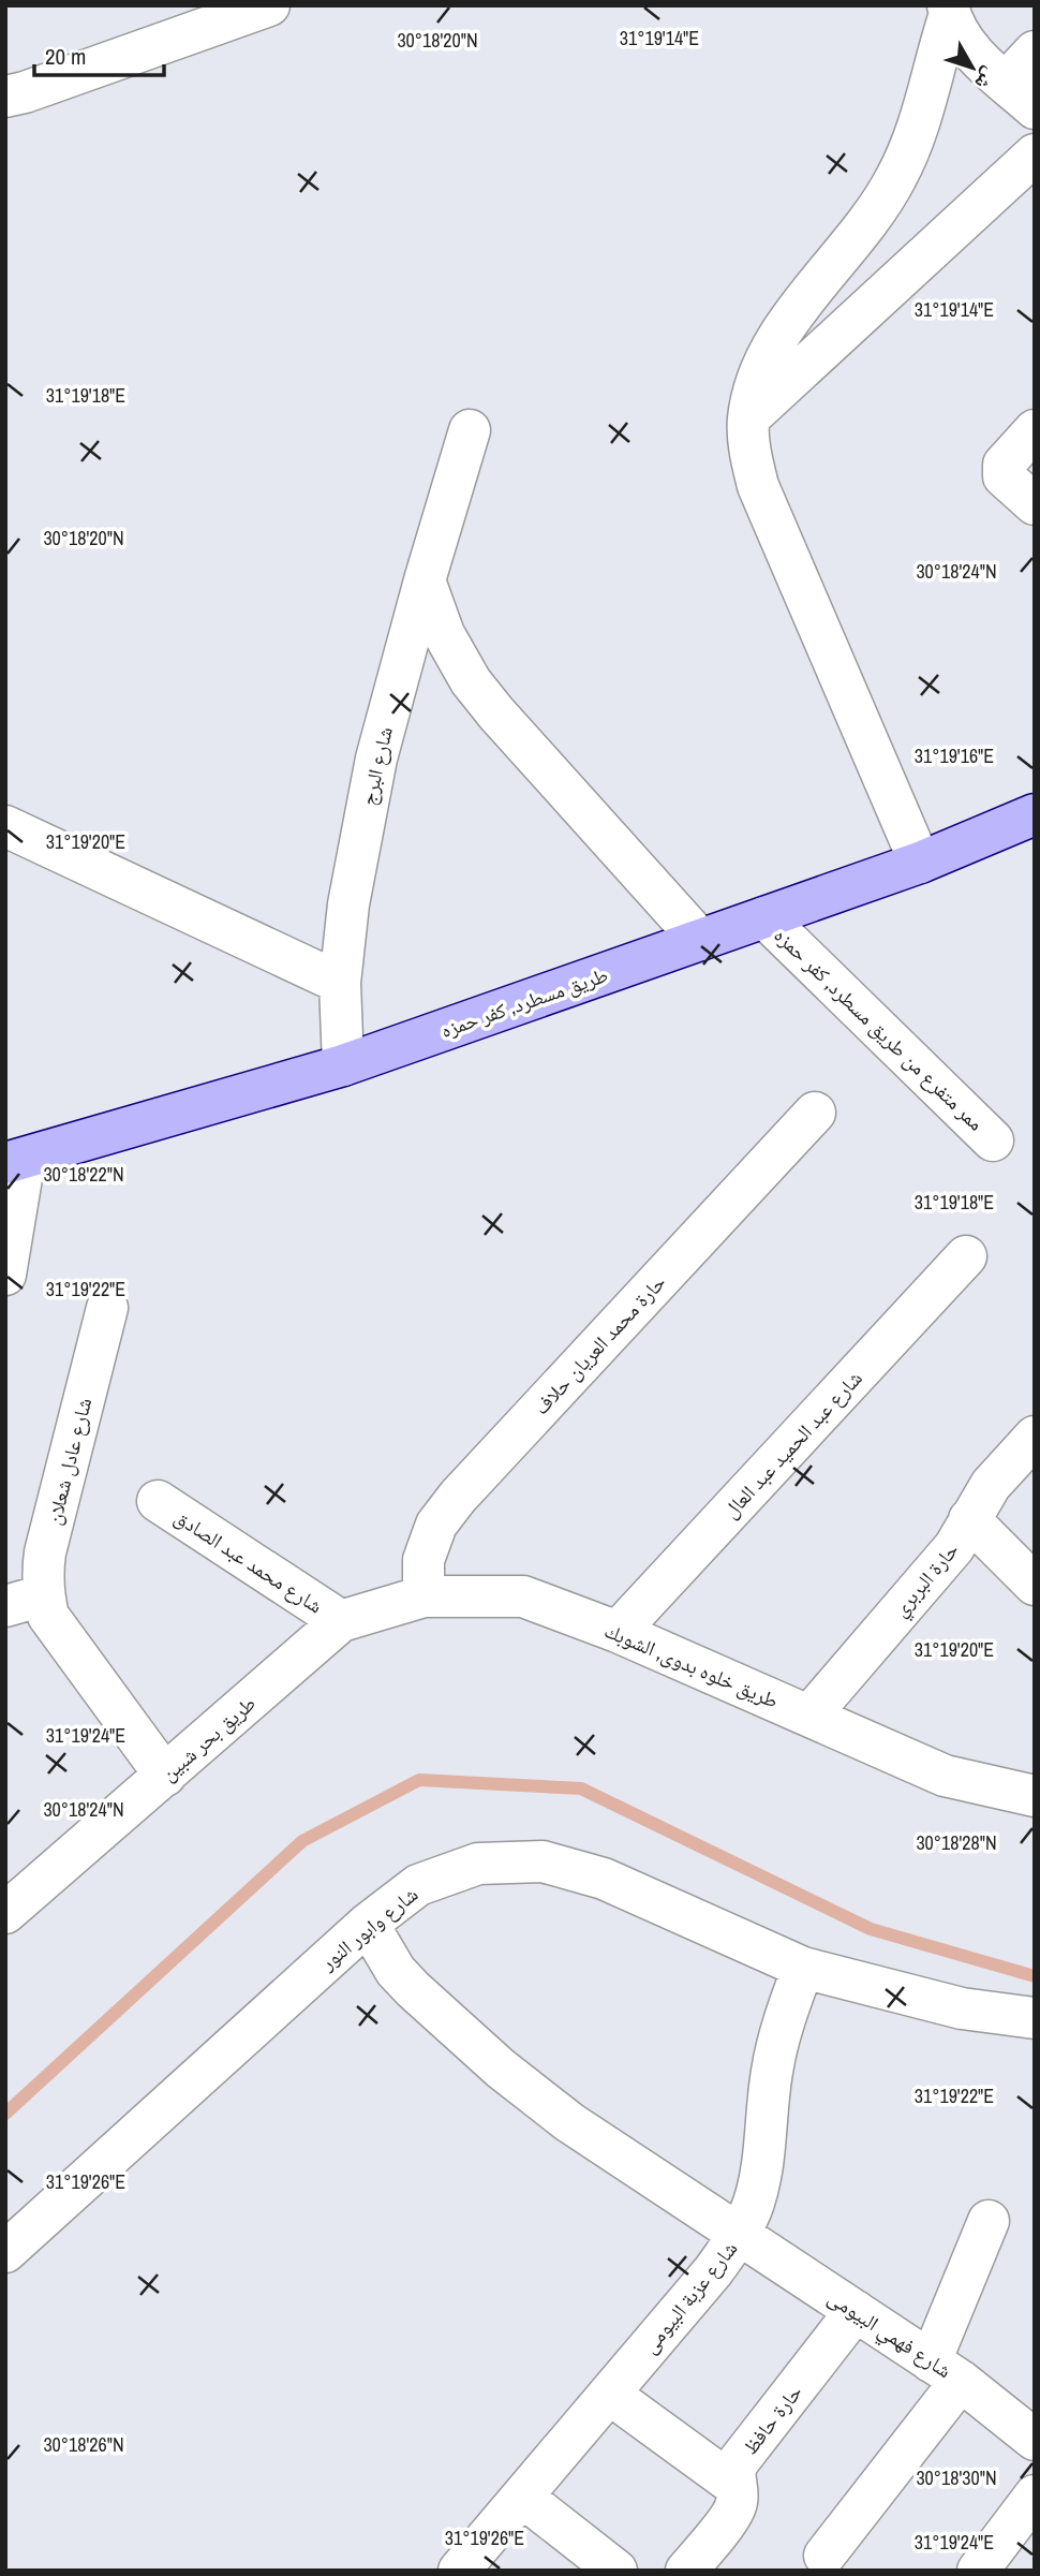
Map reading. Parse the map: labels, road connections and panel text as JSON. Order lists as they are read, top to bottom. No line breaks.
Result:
{"streets":{"main road":["طريق مسطرد, كفر حمزه"],"street":["شارع البرج","ممر متفرع من طريق مسطرد, كفر حمزه","حارة محمد العريان حلاف","شارع عبد الحميد عبد العال","شارع عادل شعلان","شارع محمد عبد الصادق","حارة البربري","طريق خلوه بدوى, الشوبك","طريق بحر شبين","شارع وابور النور","شارع عزبة البيومى","شارع فهمي البيومى","حارة حافظ"]},"crossings":[["شارع البرج","طريق مسطرد, كفر حمزه"],["طريق مسطرد, كفر حمزه","ممر متفرع من طريق مسطرد, كفر حمزه"],["حارة محمد العريان حلاف","طريق خلوه بدوى, الشوبك"],["شارع عبد الحميد عبد العال","طريق خلوه بدوى, الشوبك"],["شارع محمد عبد الصادق","طريق خلوه بدوى, الشوبك"],["شارع محمد عبد الصادق","طريق بحر شبين"],["حارة البربري","طريق خلوه بدوى, الشوبك"],["طريق خلوه بدوى, الشوبك","طريق بحر شبين"],["شارع وابور النور","شارع عزبة البيومى"],["شارع وابور النور","شارع فهمي البيومى"],["شارع عزبة البيومى","شارع فهمي البيومى"],["شارع فهمي البيومى","حارة حافظ"]],"scale_bar":"20 m","north":"bottom right","coordinates":["31°19'14\"E","30°18'20\"N","31°19'18\"E","30°18'24\"N","31°19'16\"E","31°19'20\"E","30°18'22\"N","31°19'22\"E","31°19'24\"E","30°18'28\"N","31°19'26\"E","30°18'26\"N","30°18'30\"N"]}
